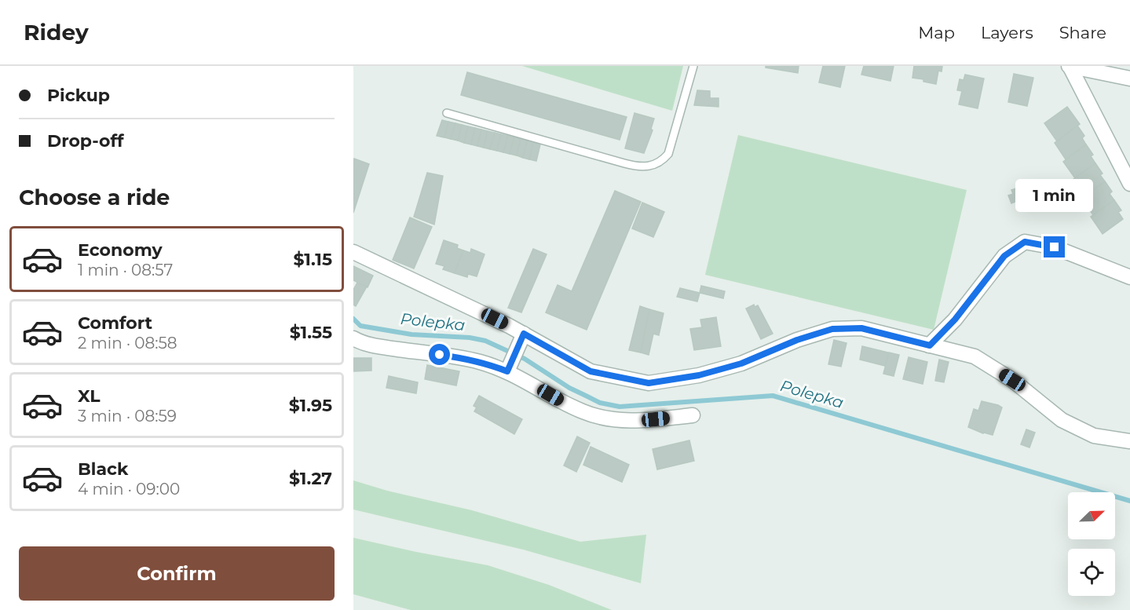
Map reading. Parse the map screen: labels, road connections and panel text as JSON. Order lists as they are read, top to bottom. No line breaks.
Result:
{"water":["Polepka"],"north":"top right","page":{"header":"Ridey","nav":["Map","Layers","Share"],"banner":["Pickup","Drop-off"],"heading":"Choose a ride","bubble":"1 min","list":[{"name":"Economy","note":"1 min · 08:57","value":"$1.15"},{"name":"Comfort","note":"2 min · 08:58","value":"$1.55"},{"name":"XL","note":"3 min · 08:59","value":"$1.95"},{"name":"Black","note":"4 min · 09:00","value":"$1.27"}],"buttons":"Confirm"}}
